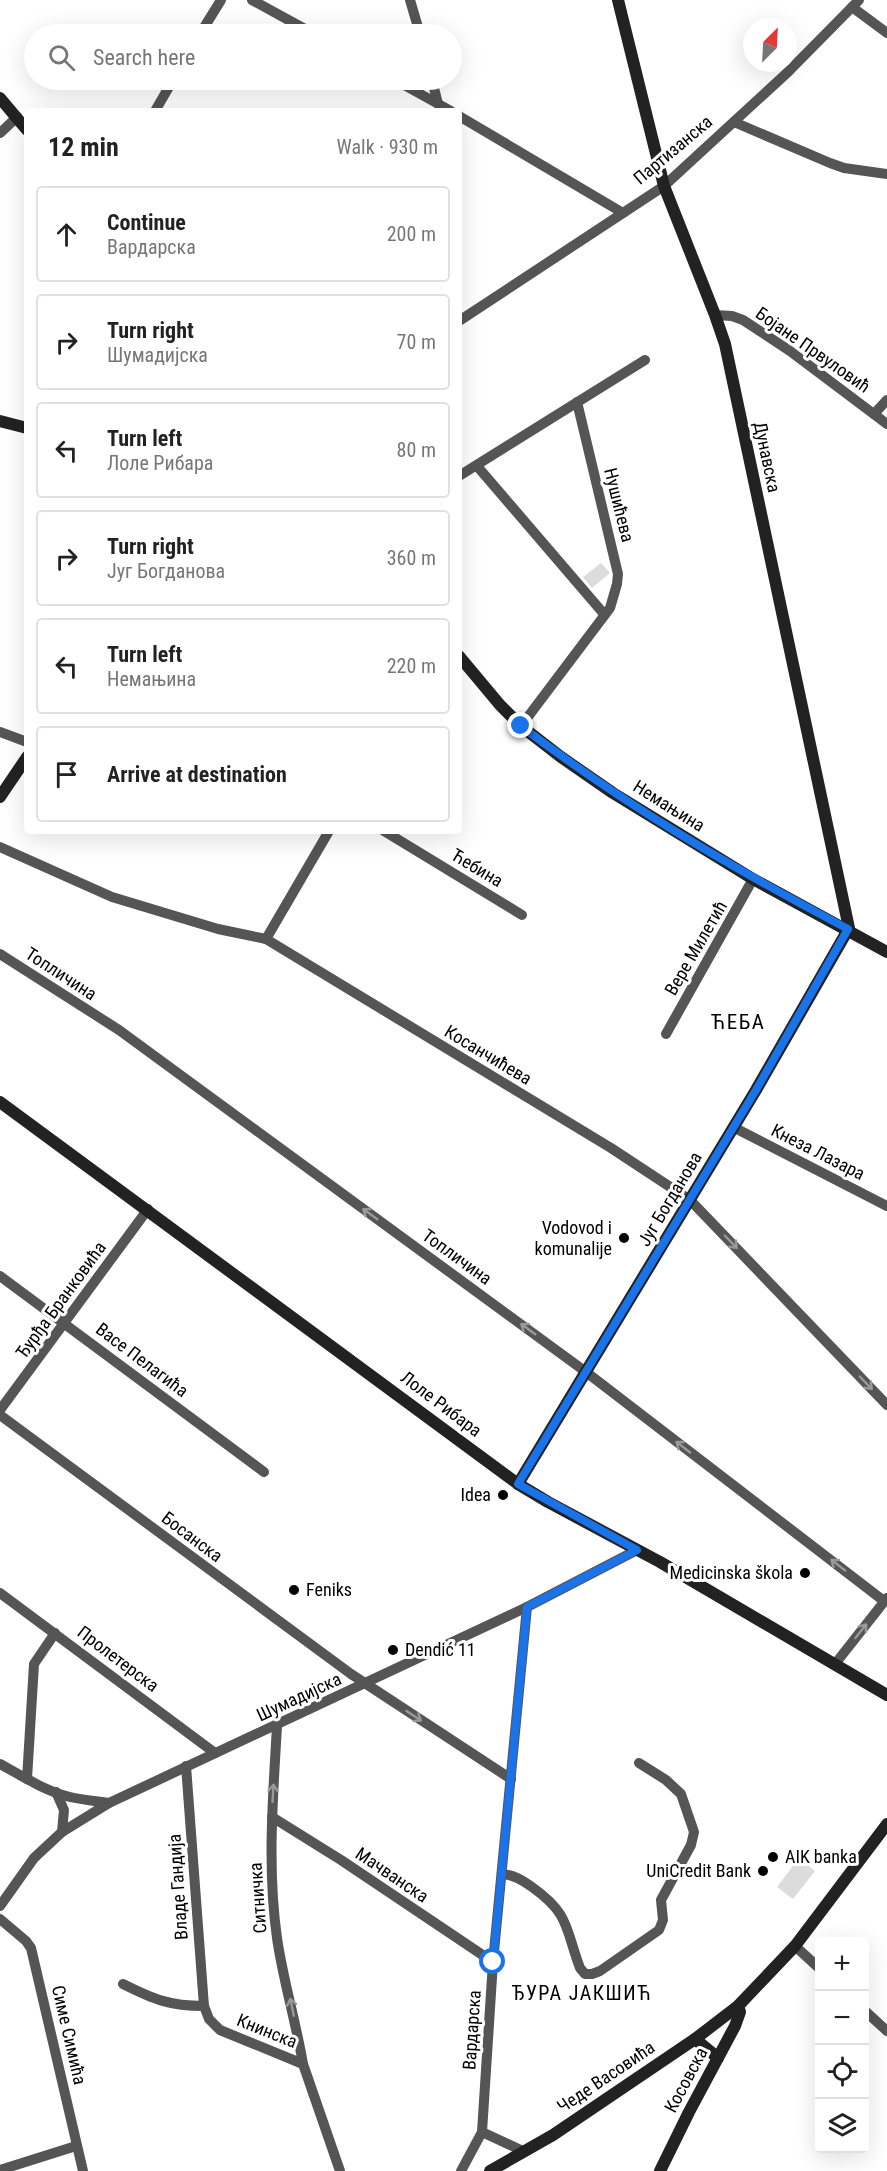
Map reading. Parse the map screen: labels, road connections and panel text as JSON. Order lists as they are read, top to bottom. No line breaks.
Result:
{"streets":{"street":["Партизанска","Бојане Првуловић","Дунавска","Нушићева","Немањина","Ћебина","Вере Милетић","Топличина","Косанчићева","Кнеза Лазара","Југ Богданова","Ђурђа Бранковића","Васе Пелагића","Лоле Рибара","Босанска","Пролетерска","Шумадијска","Мачванска","Владе Гандија","Ситничка","Вардарска","Книнска","Симе Симића","Чеде Васовића","Косовска"]},"crossings":[["Партизанска","Дунавска"],["Бојане Првуловић","Дунавска"],["Дунавска","Немањина"],["Дунавска","Југ Богданова"],["Нушићева","Немањина"],["Немањина","Вере Милетић"],["Немањина","Југ Богданова"],["Топличина","Југ Богданова"],["Косанчићева","Југ Богданова"],["Кнеза Лазара","Југ Богданова"],["Југ Богданова","Лоле Рибара"],["Ђурђа Бранковића","Васе Пелагића"],["Ђурђа Бранковића","Лоле Рибара"],["Лоле Рибара","Шумадијска"],["Босанска","Шумадијска"],["Босанска","Вардарска"],["Пролетерска","Шумадијска"],["Шумадијска","Владе Гандија"],["Шумадијска","Ситничка"],["Шумадијска","Вардарска"],["Мачванска","Ситничка"],["Мачванска","Вардарска"],["Владе Гандија","Книнска"],["Ситничка","Книнска"],["Чеде Васовића","Косовска"]],"one_way":["Топличина","Ситничка"],"districts":["ЋЕБА","ЂУРА ЈАКШИЋ"],"places":["Vodovod i komunalije","Idea","Medicinska škola","Feniks","Dendić 11","AIK banka","UniCredit Bank"],"north":"top right","page":{"search":"Search here","heading":["12 min","Walk · 930 m"],"list":[["Continue","Вардарска","200 m"],["Turn right","Шумадијска","70 m"],["Turn left","Лоле Рибара","80 m"],["Turn right","Југ Богданова","360 m"],["Turn left","Немањина","220 m"],"Arrive at destination"],"map_buttons":["+","−"]}}
